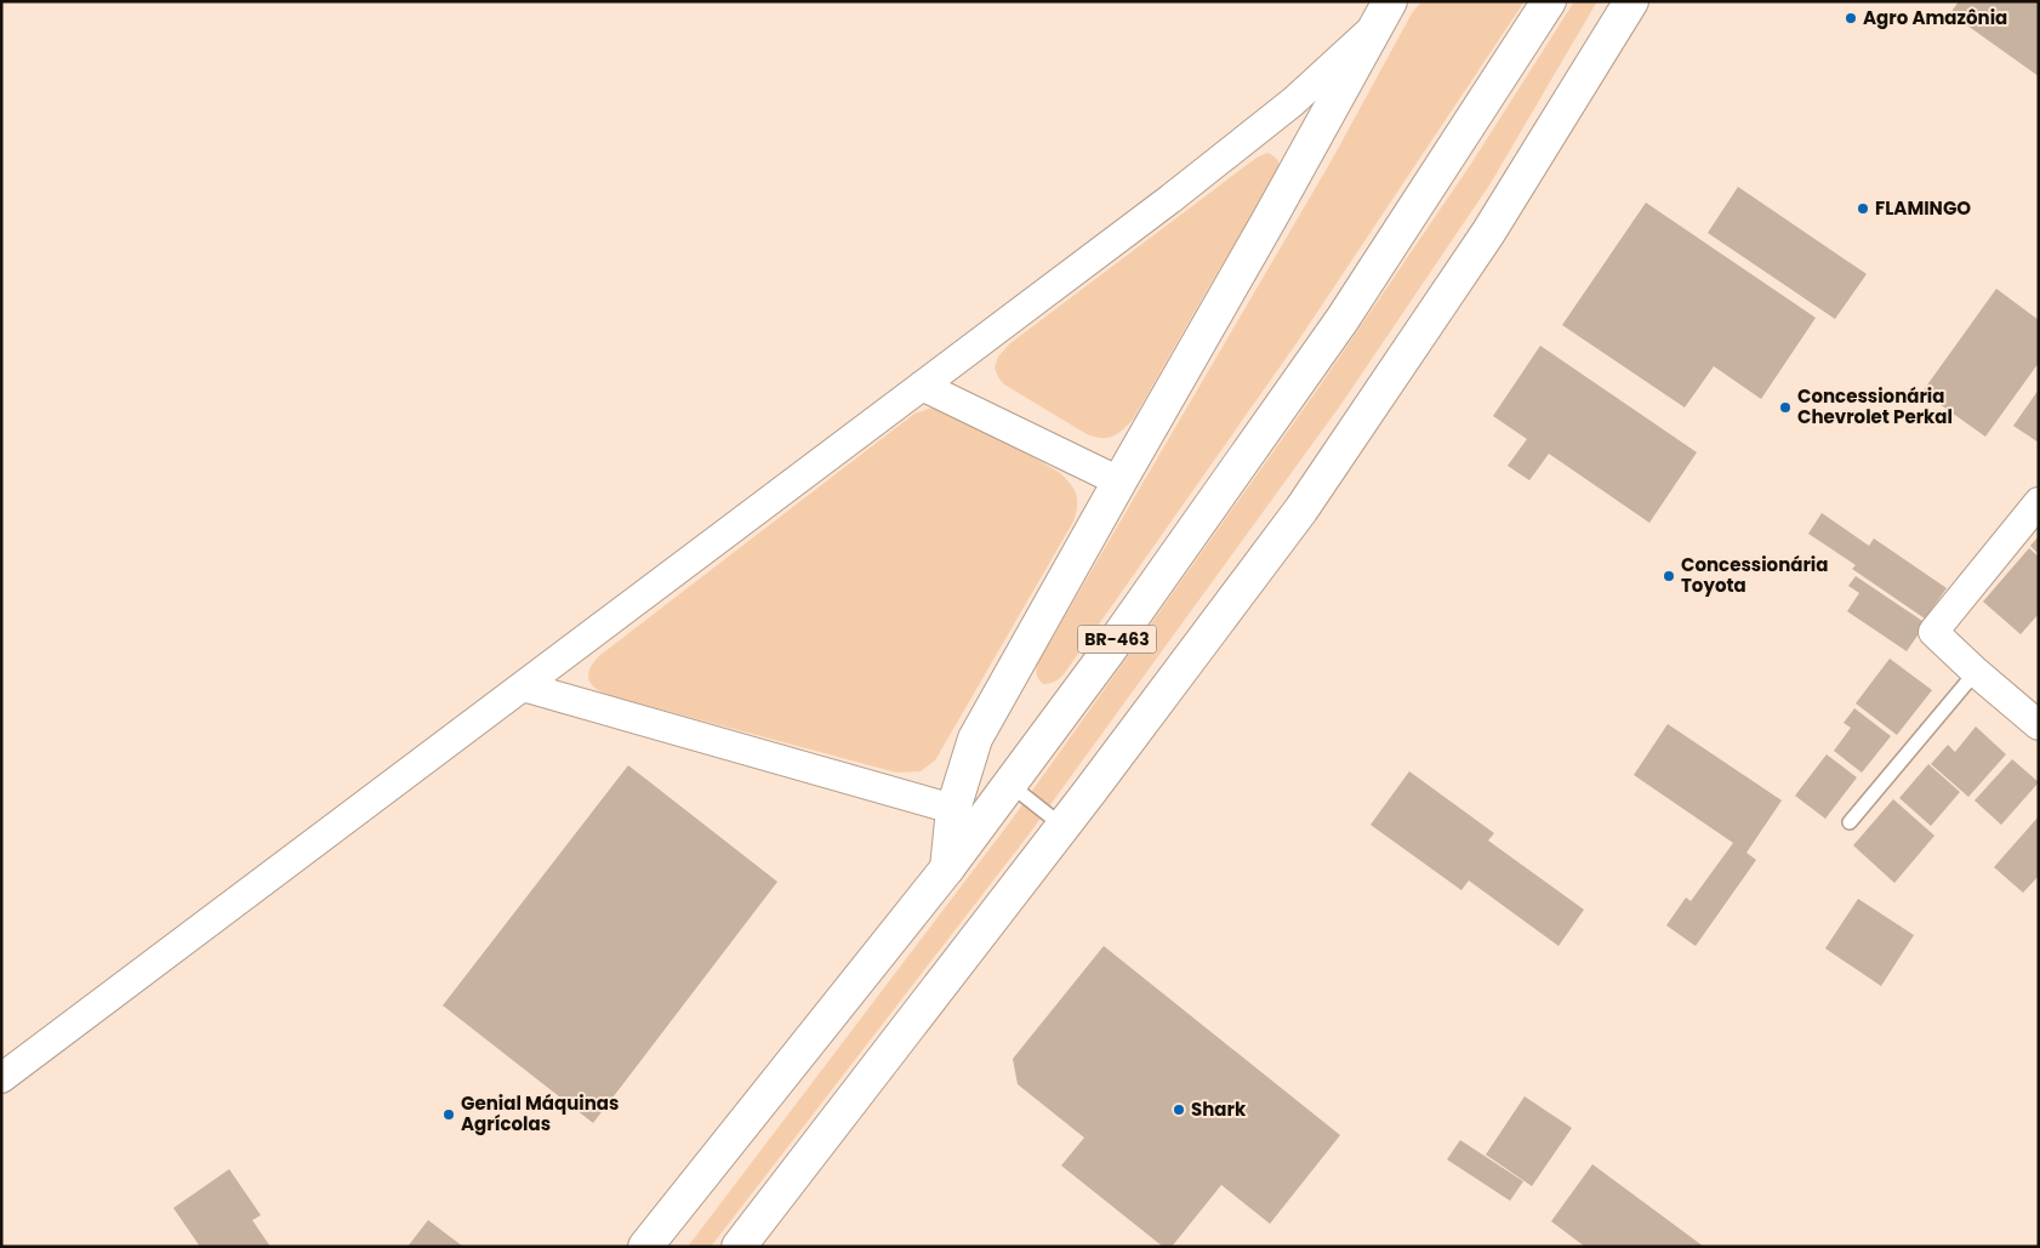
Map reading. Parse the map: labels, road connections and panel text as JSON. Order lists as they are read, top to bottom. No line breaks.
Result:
{"streets":{"main road":["BR-463"]},"places":["Agro Amazônia","FLAMINGO","Concessionária Chevrolet Perkal","Concessionária Toyota","Shark","Genial Máquinas Agrícolas"]}
